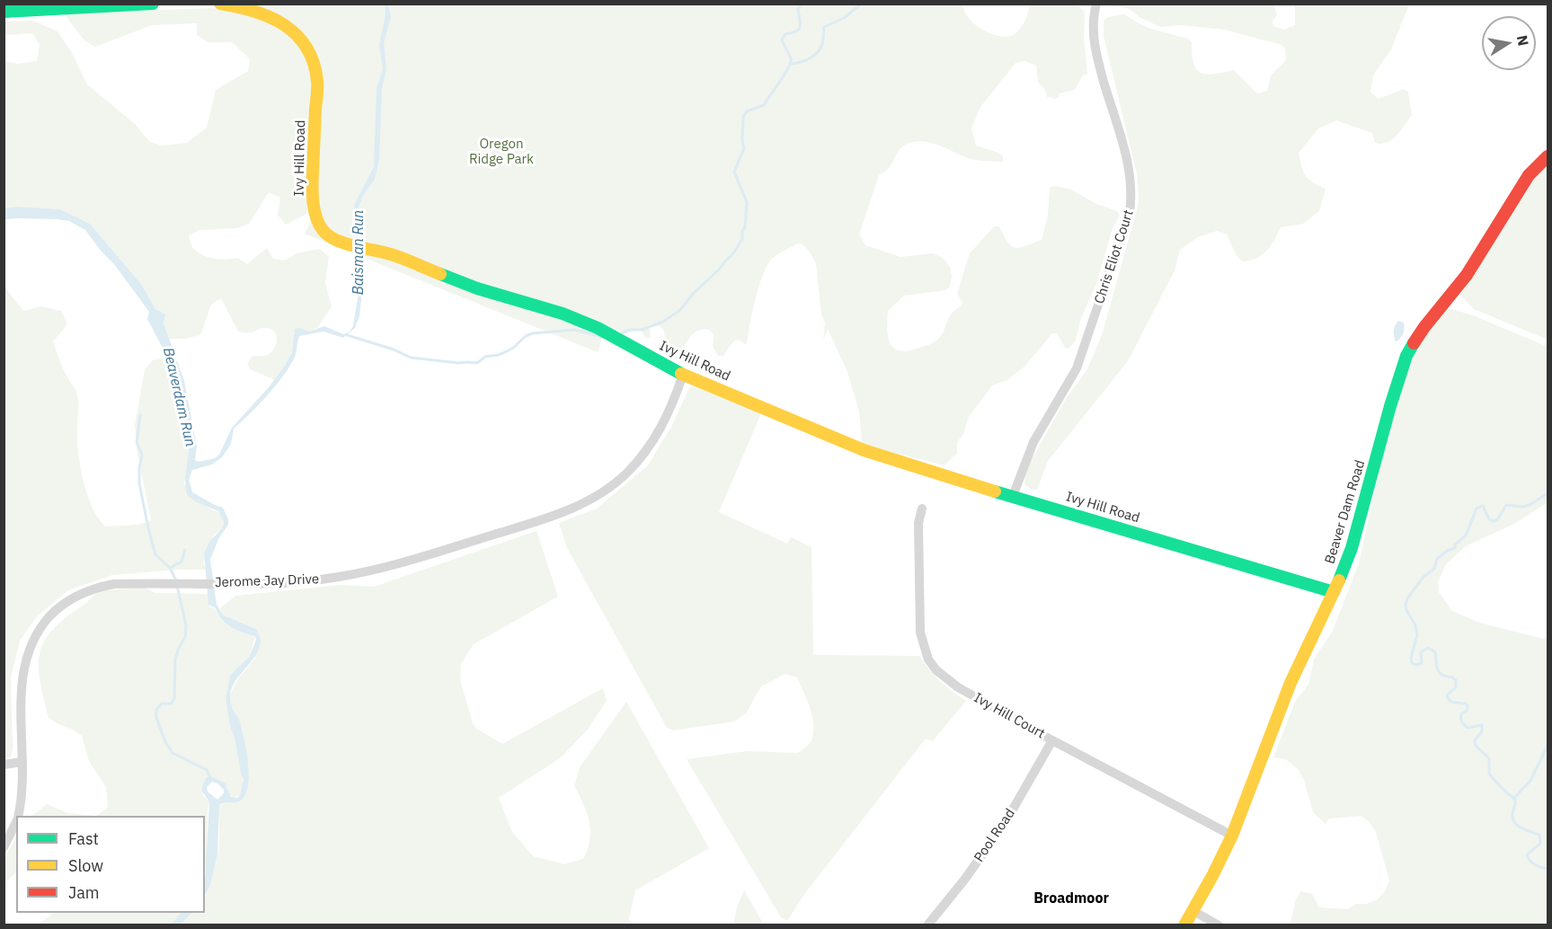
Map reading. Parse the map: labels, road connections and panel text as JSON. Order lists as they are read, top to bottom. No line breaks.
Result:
{"streets":{"street":["Ivy Hill Road","Chris Eliot Court","Beaver Dam Road","Jerome Jay Drive","Ivy Hill Court","Pool Road"]},"crossings":[["Ivy Hill Road","Chris Eliot Court"],["Ivy Hill Road","Beaver Dam Road"],["Ivy Hill Road","Jerome Jay Drive"],["Beaver Dam Road","Ivy Hill Court"],["Ivy Hill Court","Pool Road"]],"districts":["Broadmoor"],"water":["Baisman Run","Beaverdam Run"],"parks":["Oregon Ridge Park"],"legend":["Fast","Slow","Jam"],"north":"right"}
